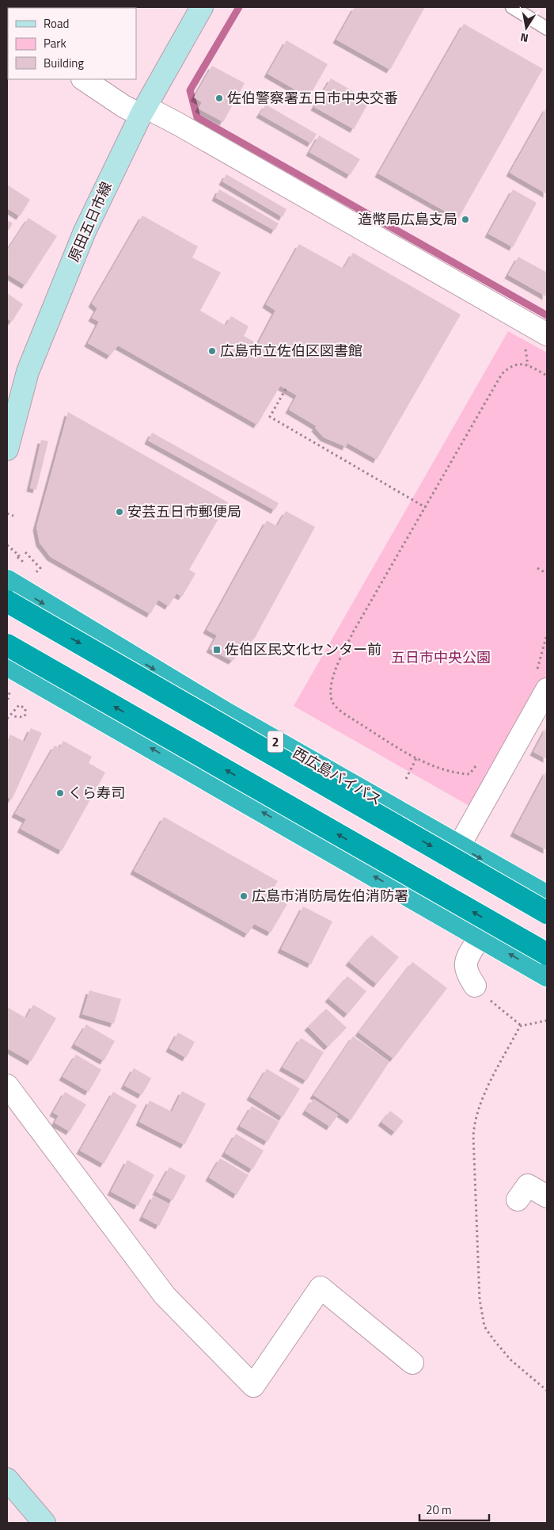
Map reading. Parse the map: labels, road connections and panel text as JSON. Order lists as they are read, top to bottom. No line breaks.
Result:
{"streets":{"highway":["2","西広島バイパス"],"main road":["原田五日市線"]},"parks":["五日市中央公園"],"places":{"other":["佐伯警察署五日市中央交番","造幣局広島支局","広島市立佐伯区図書館","安芸五日市郵便局","くら寿司","広島市消防局佐伯消防署"],"transit":["佐伯区民文化センター前"]},"legend":["Road","Park","Building"],"scale_bar":"20 m","north":"bottom"}
